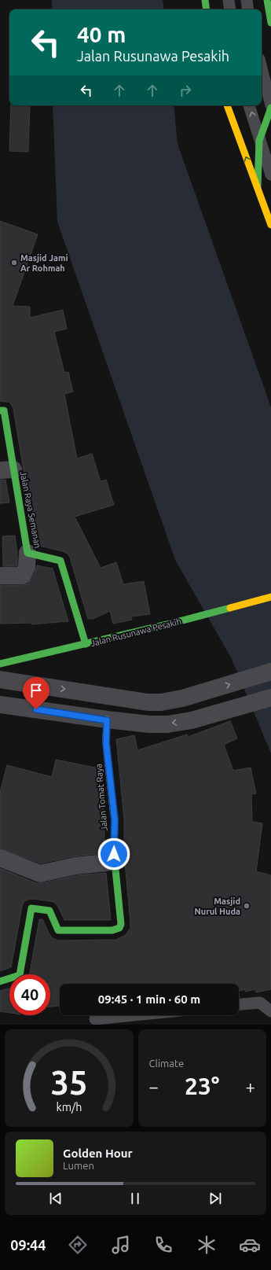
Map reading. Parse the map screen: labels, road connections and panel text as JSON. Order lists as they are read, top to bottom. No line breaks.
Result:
{"streets":{"main road":["Jalan Raya Semanan","Jalan Rusunawa Pesakih","Jalan Tomat Raya"]},"crossings":[["Jalan Raya Semanan","Jalan Rusunawa Pesakih"]],"places":["Masjid Jami Ar Rohmah","Masjid Nurul Huda"],"page":{"turn":["40 m","Jalan Rusunawa Pesakih"],"limit":"40","trip":"09:45 · 1 min · 60 m","tile":"Climate","heat":["−","23°","+"],"song":["Golden Hour","Lumen"],"tabs":"09:44","gauge":["35","km/h"]}}
